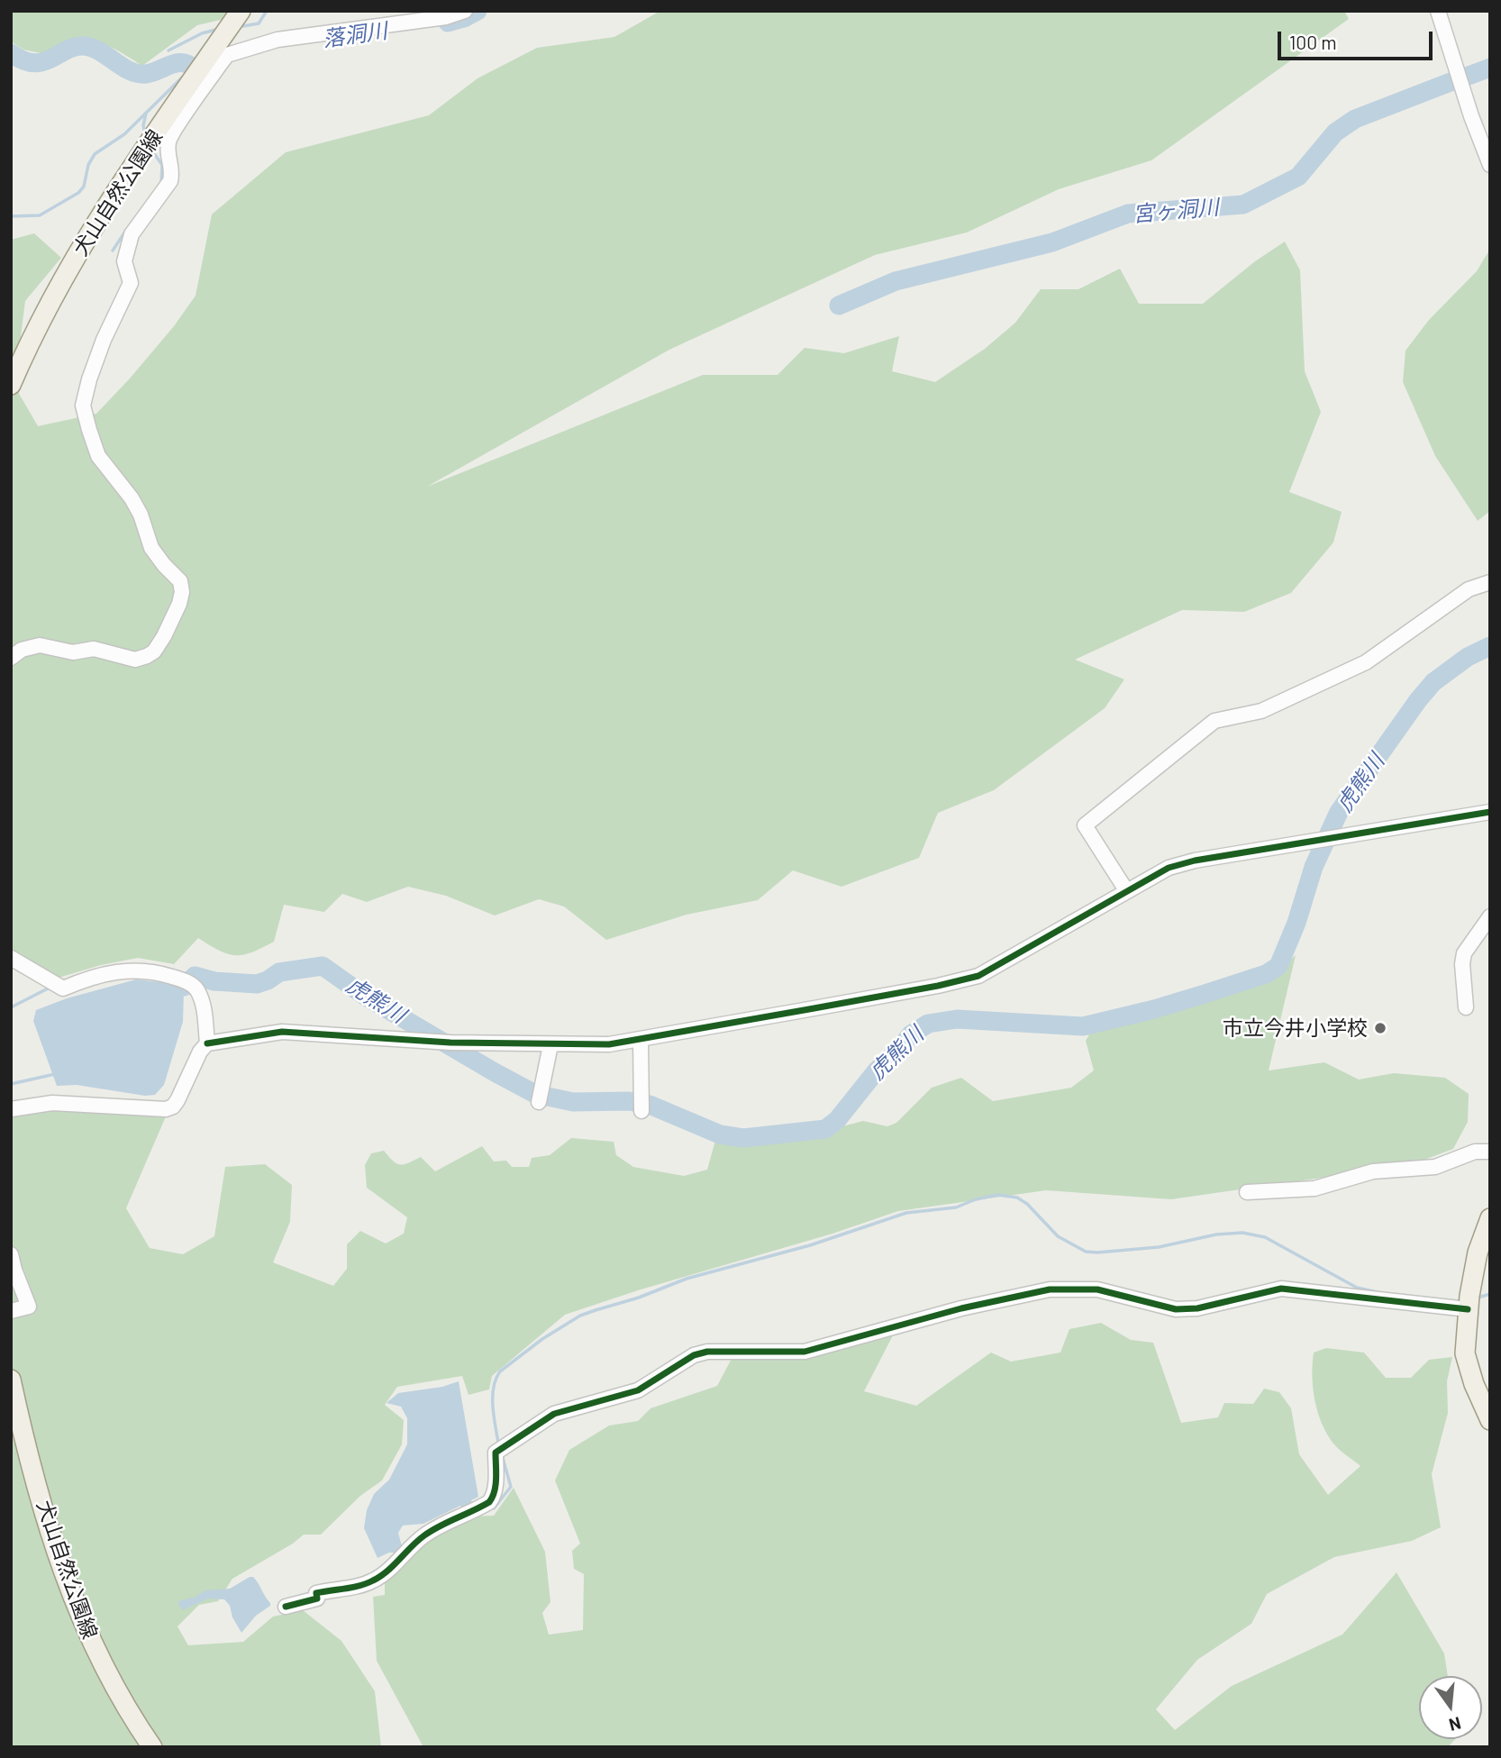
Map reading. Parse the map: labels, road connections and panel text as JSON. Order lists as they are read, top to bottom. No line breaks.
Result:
{"streets":{"main road":["犬山自然公園線"]},"water":["落洞川","宮ヶ洞川","虎熊川"],"places":["市立今井小学校"],"scale_bar":"100 m","north":"bottom"}
